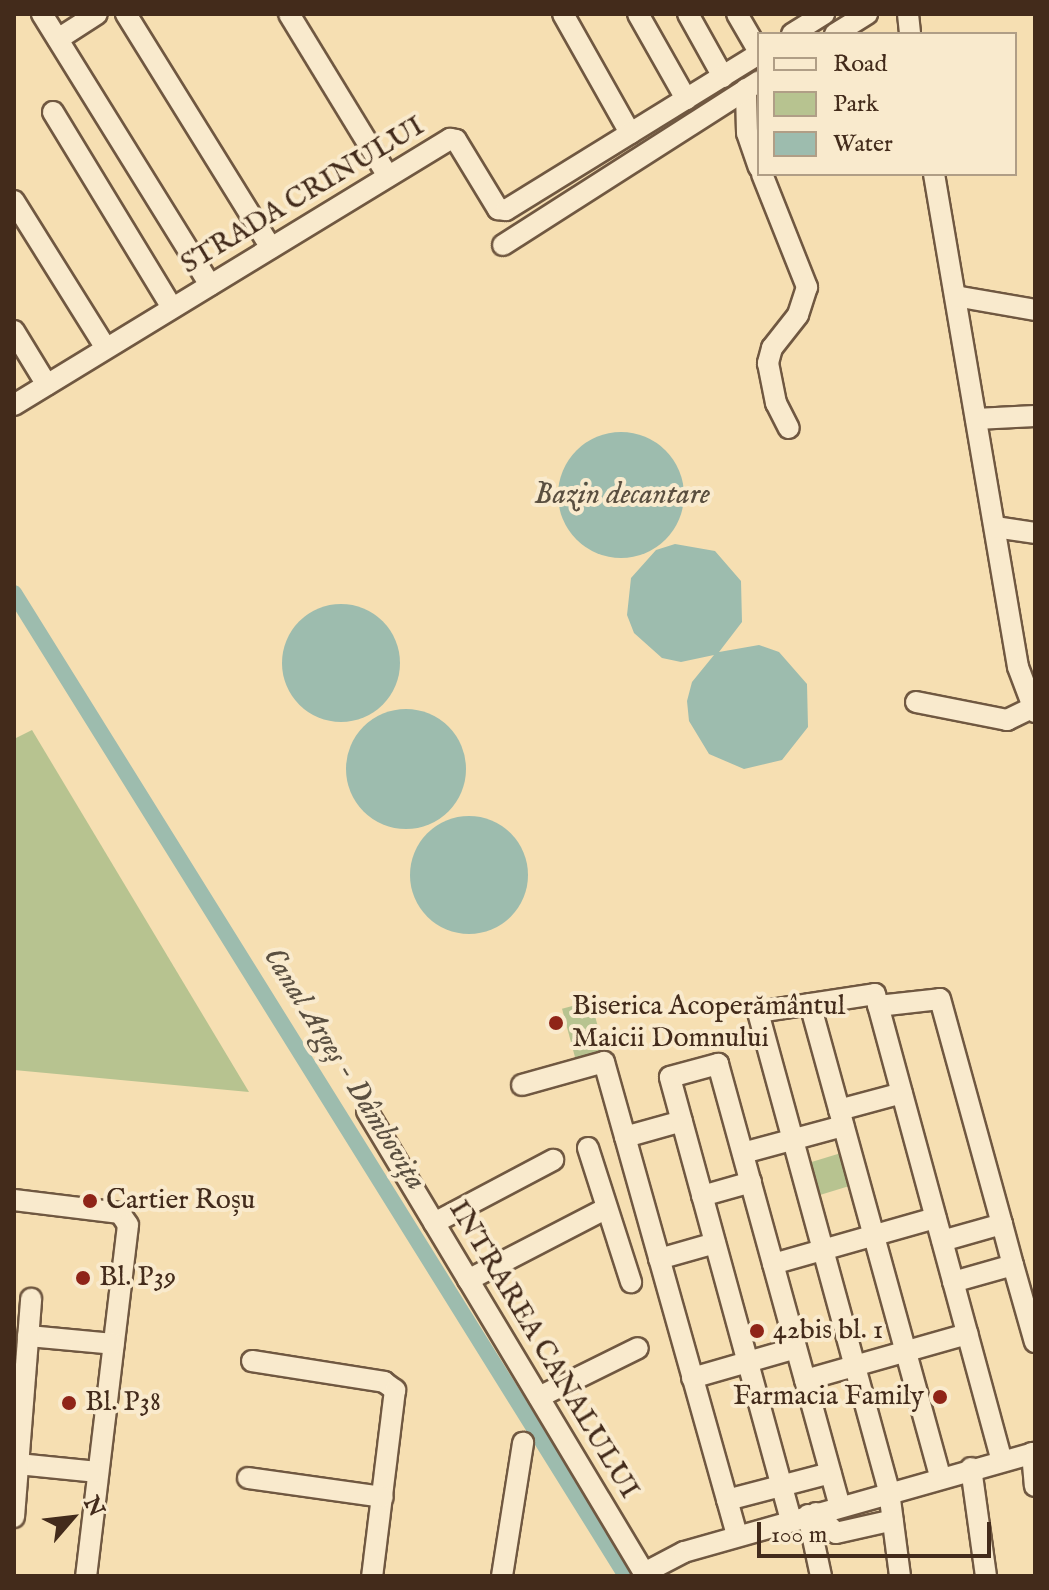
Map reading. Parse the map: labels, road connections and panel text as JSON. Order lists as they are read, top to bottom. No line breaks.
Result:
{"streets":{"street":["STRADA CRINULUI","INTRAREA CANALULUI"]},"water":["Bazin decantare","Canal Argeș - Dâmbovița"],"places":["Biserica Acoperământul Maicii Domnului","Cartier Roșu","Bl. P39","42bis bl. 1","Farmacia Family","Bl. P38"],"legend":["Road","Park","Water"],"scale_bar":"100 m","north":"top right"}
